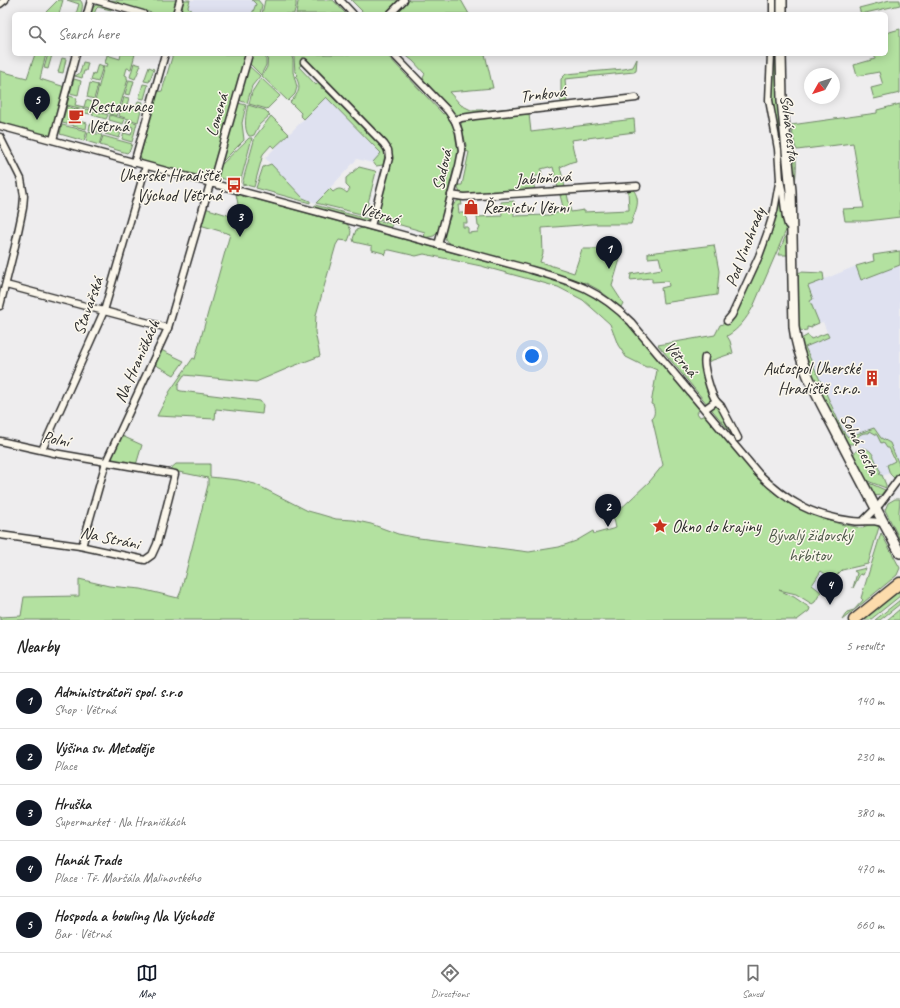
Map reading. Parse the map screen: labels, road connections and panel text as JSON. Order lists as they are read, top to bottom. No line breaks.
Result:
{"streets":{"street":["Trnková","Lomená","Solná cesta","Sadová","Jabloňová","Větrná","Pod Vinohrady","Stavařská","Na Hraničkách","Polní","Na Stráni"]},"crossings":[["Trnková","Sadová"],["Lomená","Větrná"],["Lomená","Na Hraničkách"],["Solná cesta","Větrná"],["Solná cesta","Pod Vinohrady"],["Sadová","Jabloňová"],["Sadová","Větrná"],["Větrná","Stavařská"],["Větrná","Na Hraničkách"],["Stavařská","Polní"],["Na Hraničkách","Polní"],["Na Hraničkách","Na Stráni"],["Polní","Na Stráni"]],"parks":["Bývalý židovský hřbitov"],"places":{"cafe":["Restaurace Větrná"],"bus stop":["Uherské Hradiště, Východ Větrná"],"shop":["Řeznictví Věrní"],"building":["Autospol Uherské Hradiště s.r.o."],"place":["Okno do krajiny"]},"north":"bottom left","page":{"search":"Search here","pins":["5","3","1","2","4"],"heading":["Nearby","5 results"],"list":[{"mark":"1","name":"Administrátoři spol. s.r.o","note":"Shop · Větrná","value":"140 m"},{"mark":"2","name":"Výšina sv. Metoděje","note":"Place","value":"230 m"},{"mark":"3","name":"Hruška","note":"Supermarket · Na Hraničkách","value":"380 m"},{"mark":"4","name":"Hanák Trade","note":"Place · Tř. Maršála Malinovského","value":"470 m"},{"mark":"5","name":"Hospoda a bowling Na Východě","note":"Bar · Větrná","value":"660 m"}],"nav":["Map","Directions","Saved"]}}
